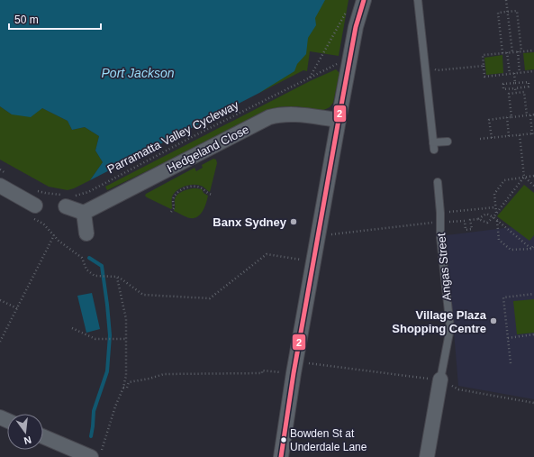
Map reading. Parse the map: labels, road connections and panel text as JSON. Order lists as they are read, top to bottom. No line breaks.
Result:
{"streets":{"street":["Hedgeland Close","Angas Street"],"path":["Parramatta Valley Cycleway"]},"water":["Port Jackson"],"places":["Banx Sydney","Village Plaza Shopping Centre","Bowden St at Underdale Lane"],"lines":["transit line 2"],"scale_bar":"50 m","north":"bottom"}
